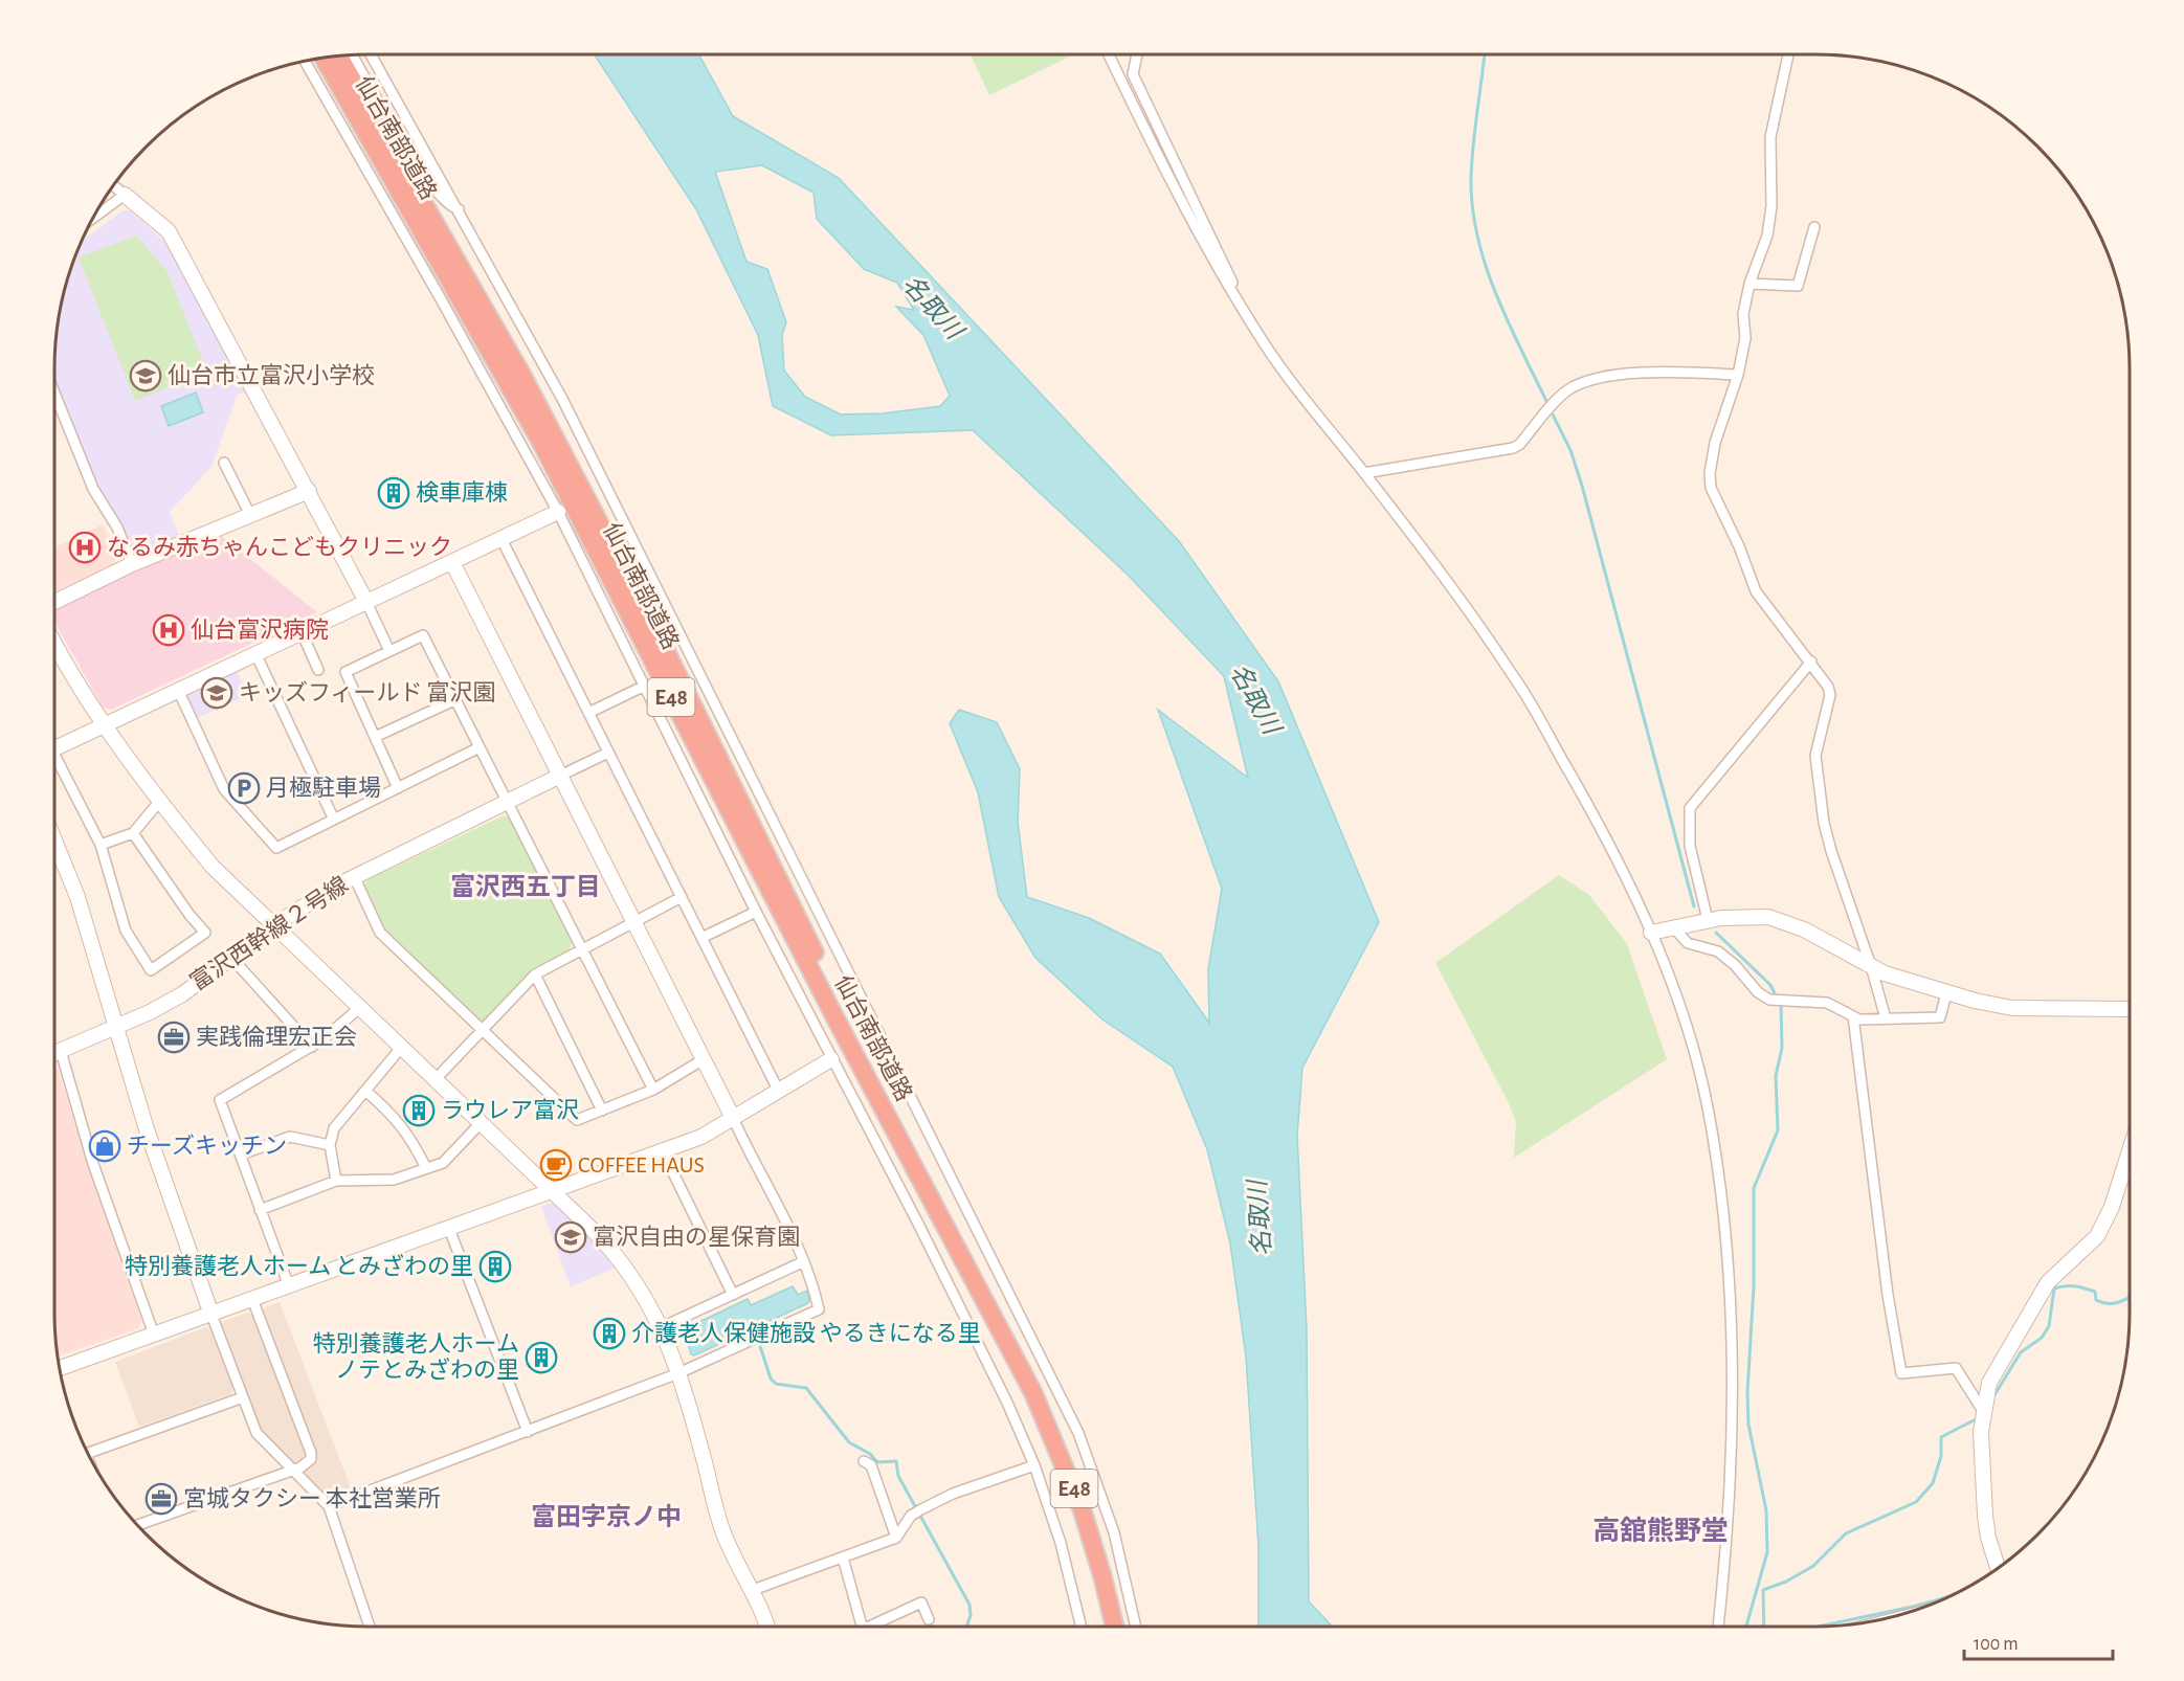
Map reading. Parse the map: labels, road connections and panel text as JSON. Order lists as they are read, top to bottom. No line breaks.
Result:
{"streets":{"highway":["仙台南部道路","E48"],"street":["富沢西幹線２号線"]},"districts":["富沢西五丁目","富田字京ノ中","高舘熊野堂"],"water":["名取川"],"places":{"school or university":["仙台市立富沢小学校","キッズフィールド 富沢園","富沢自由の星保育園"],"building":["検車庫棟","ラウレア富沢","特別養護老人ホーム とみざわの里","介護老人保健施設 やるきになる里","特別養護老人ホーム ノテとみざわの里"],"hospital":["なるみ赤ちゃんこどもクリニック","仙台富沢病院"],"parking":["月極駐車場"],"office":["実践倫理宏正会","宮城タクシー 本社営業所"],"shop":["チーズキッチン"],"cafe":["COFFEE HAUS"]},"scale_bar":"100 m"}
